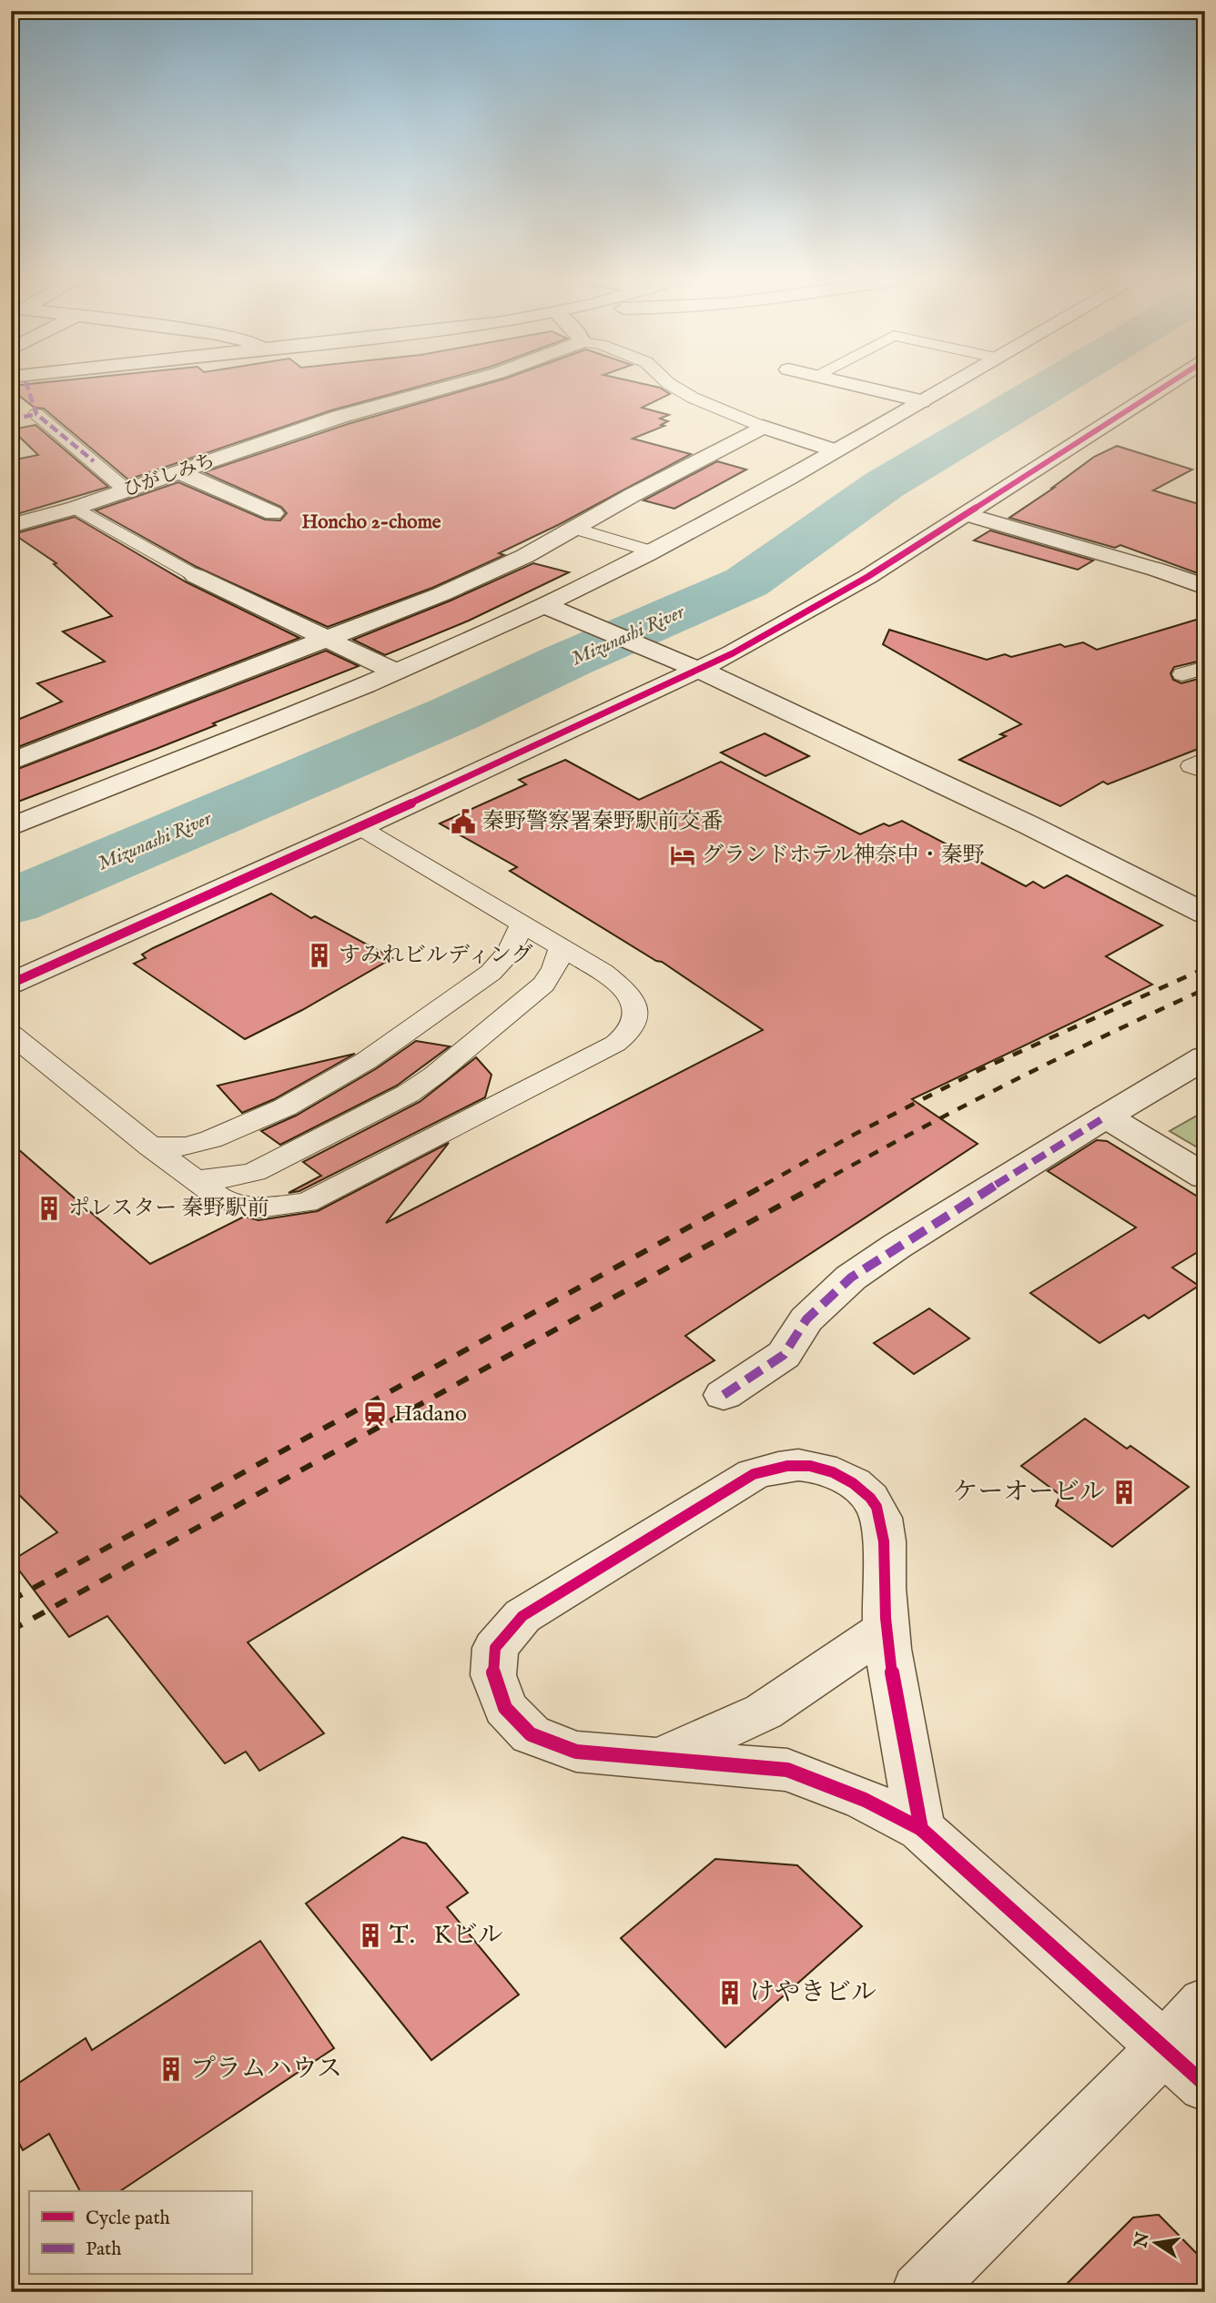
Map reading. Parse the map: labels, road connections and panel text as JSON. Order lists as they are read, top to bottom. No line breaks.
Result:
{"streets":{"street":["ひがしみち"]},"districts":["Honcho 2-chome"],"water":["Mizunashi River"],"places":{"public building":["秦野警察署秦野駅前交番"],"hotel":["グランドホテル神奈中・秦野"],"building":["すみれビルディング","ポレスター 秦野駅前","ケーオービル","T．Kビル","けやきビル","プラムハウス"],"station":["Hadano"]},"legend":["Cycle path","Path"],"north":"left"}
